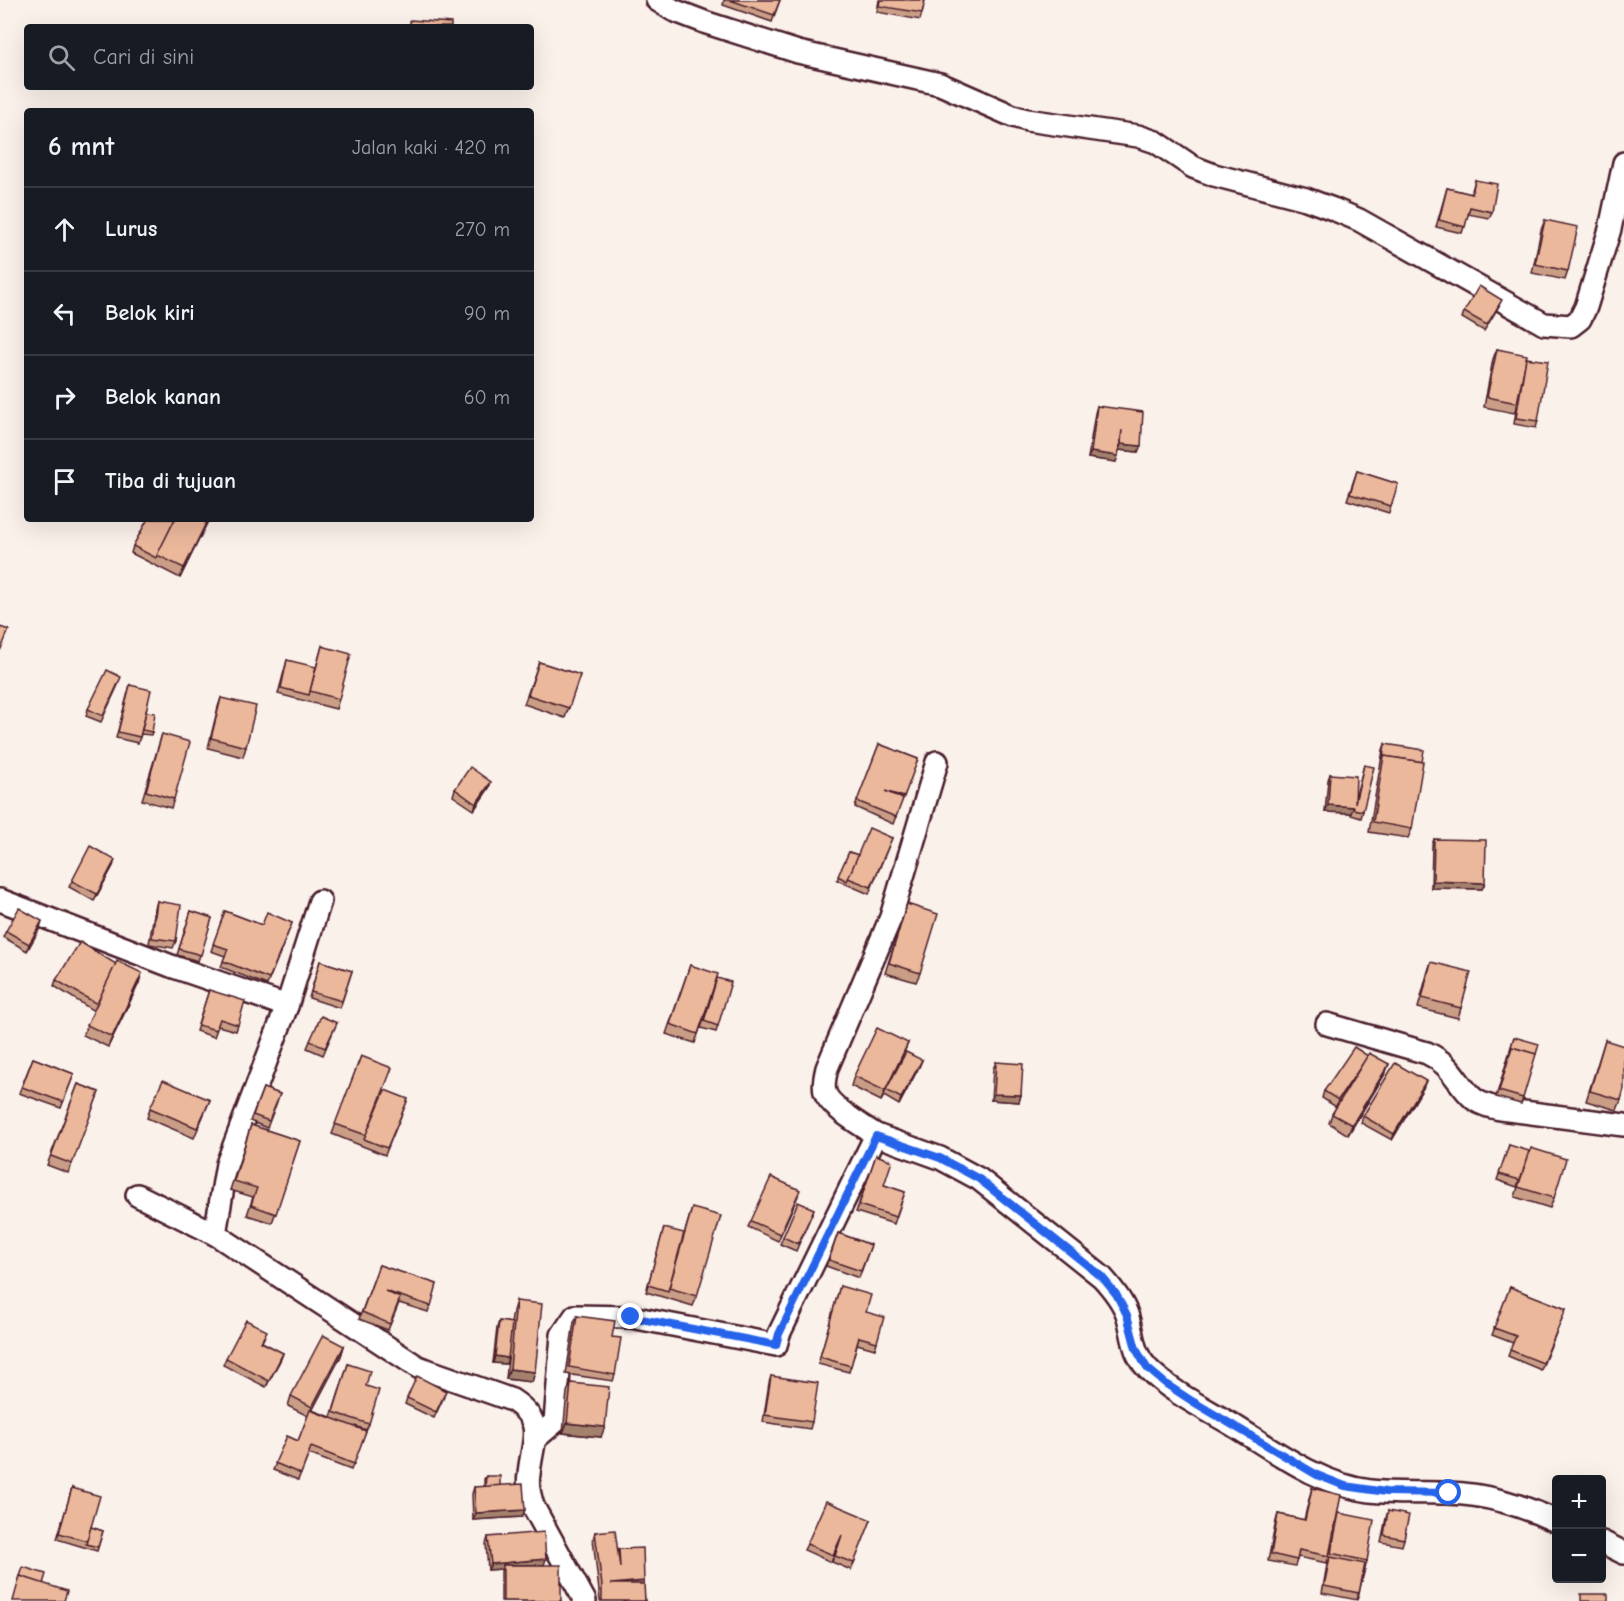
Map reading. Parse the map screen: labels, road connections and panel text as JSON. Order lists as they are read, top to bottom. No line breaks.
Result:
{"page":{"search":"Cari di sini","heading":["6 mnt","Jalan kaki · 420 m"],"list":[["Lurus","270 m"],["Belok kiri","90 m"],["Belok kanan","60 m"],"Tiba di tujuan"],"map_buttons":["+","−"]}}
